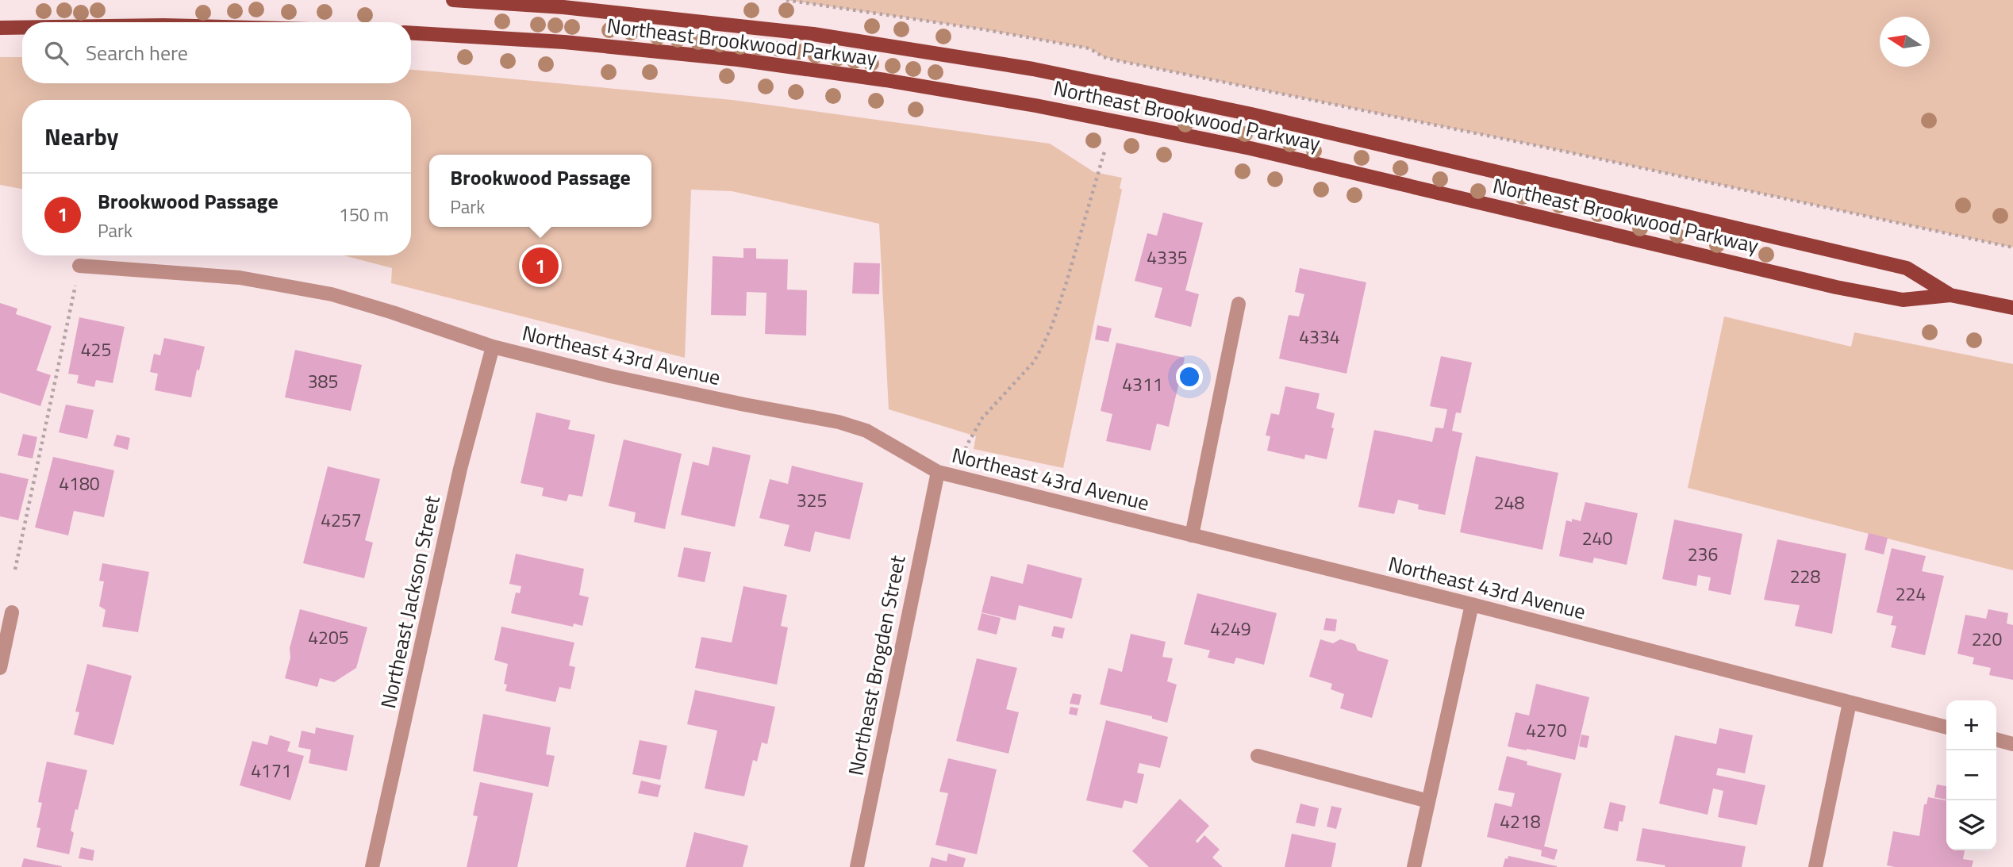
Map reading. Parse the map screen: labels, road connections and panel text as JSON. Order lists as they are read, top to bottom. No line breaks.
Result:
{"streets":{"main road":["Northeast Brookwood Parkway"],"street":["Northeast 43rd Avenue","Northeast Jackson Street","Northeast Brogden Street"]},"crossings":[["Northeast 43rd Avenue","Northeast Jackson Street"],["Northeast 43rd Avenue","Northeast Brogden Street"]],"house_numbers":["4335","4334","425","385","4311","4180","325","248","4257","240","236","228","224","4249","4205","220","4270","4171","4218"],"north":"left","page":{"search":"Search here","heading":"Nearby","popup":["Brookwood Passage","Park"],"list":[{"mark":"1","name":"Brookwood Passage","note":"Park","value":"150 m"}],"pins":"1","map_buttons":["+","−"]}}
